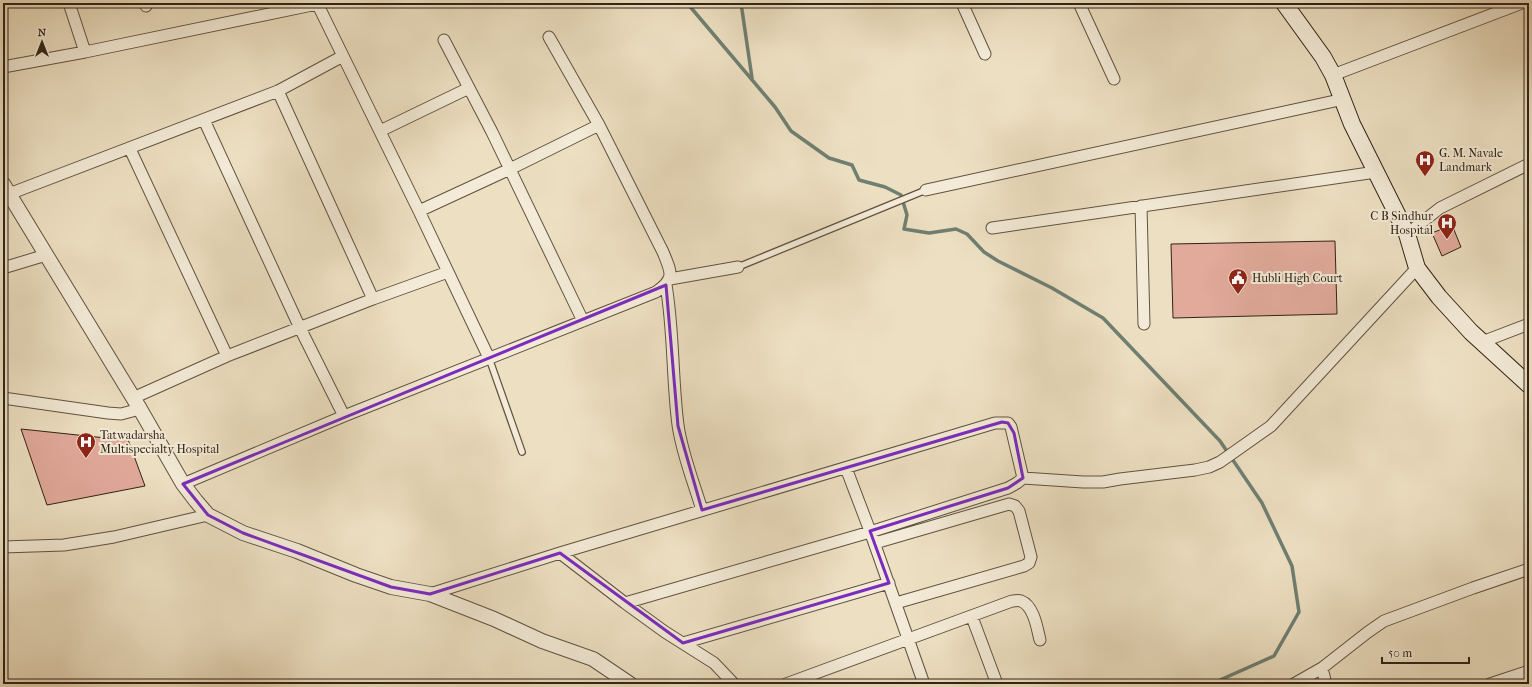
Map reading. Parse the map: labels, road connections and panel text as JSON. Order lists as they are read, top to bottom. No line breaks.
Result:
{"places":{"hospital":["G. M. Navale Landmark","C B Sindhur Hospital","Tatwadarsha Multispecialty Hospital"],"public building":["Hubli High Court"]},"scale_bar":"50 m","north":"top"}
